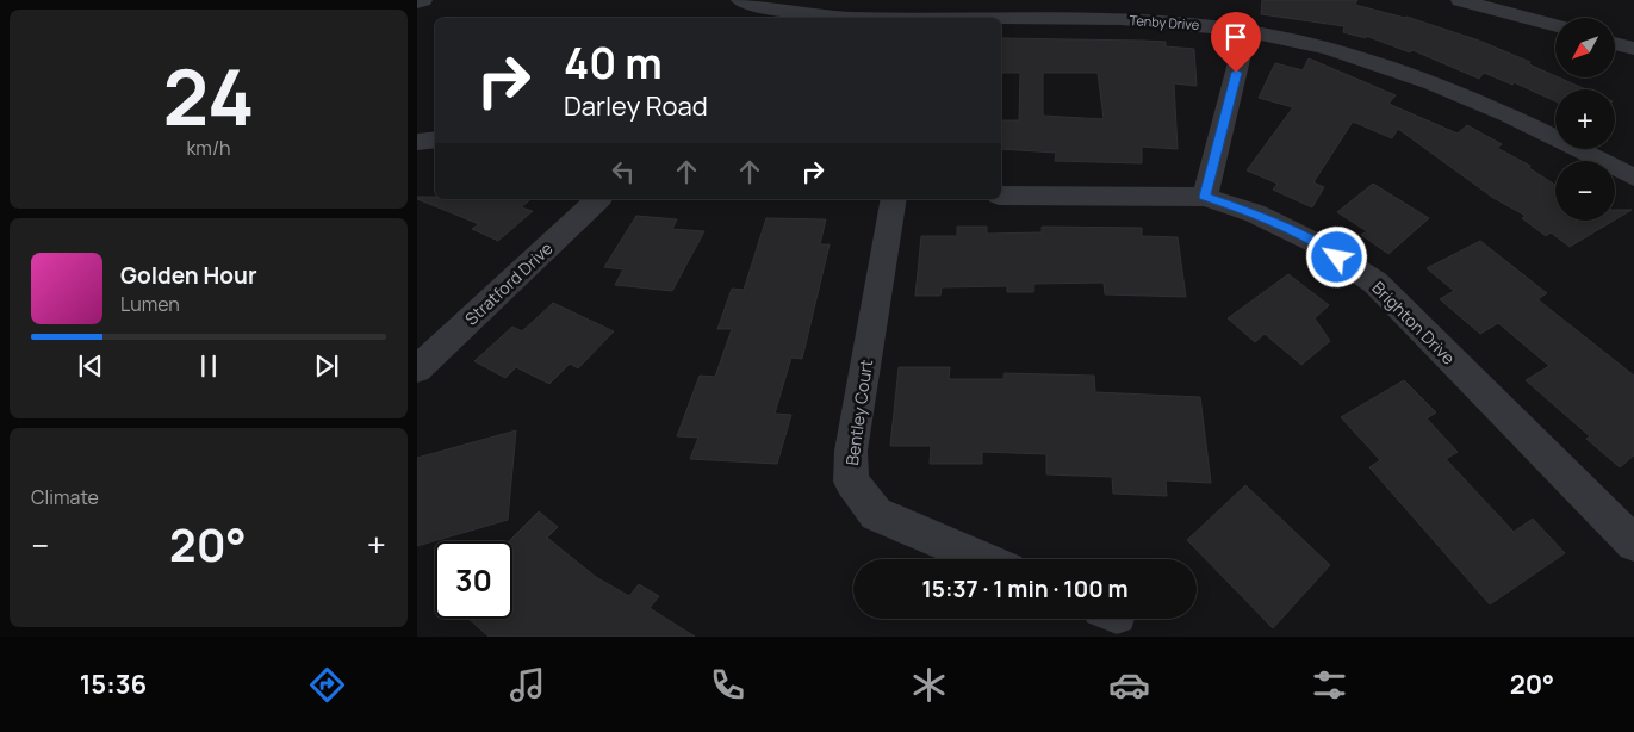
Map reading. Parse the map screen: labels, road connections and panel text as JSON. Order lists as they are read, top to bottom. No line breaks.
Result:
{"streets":{"street":["Tenby Drive","Stratford Drive","Brighton Drive","Bentley Court"]},"north":"bottom left","page":{"tile":[["24","km/h"],"Climate"],"map_buttons":["+","−"],"turn":["40 m","Darley Road"],"song":["Golden Hour","Lumen"],"heat":["−","20°","+"],"limit":"30","trip":"15:37 · 1 min · 100 m","tabs":["15:36","20°"]}}
